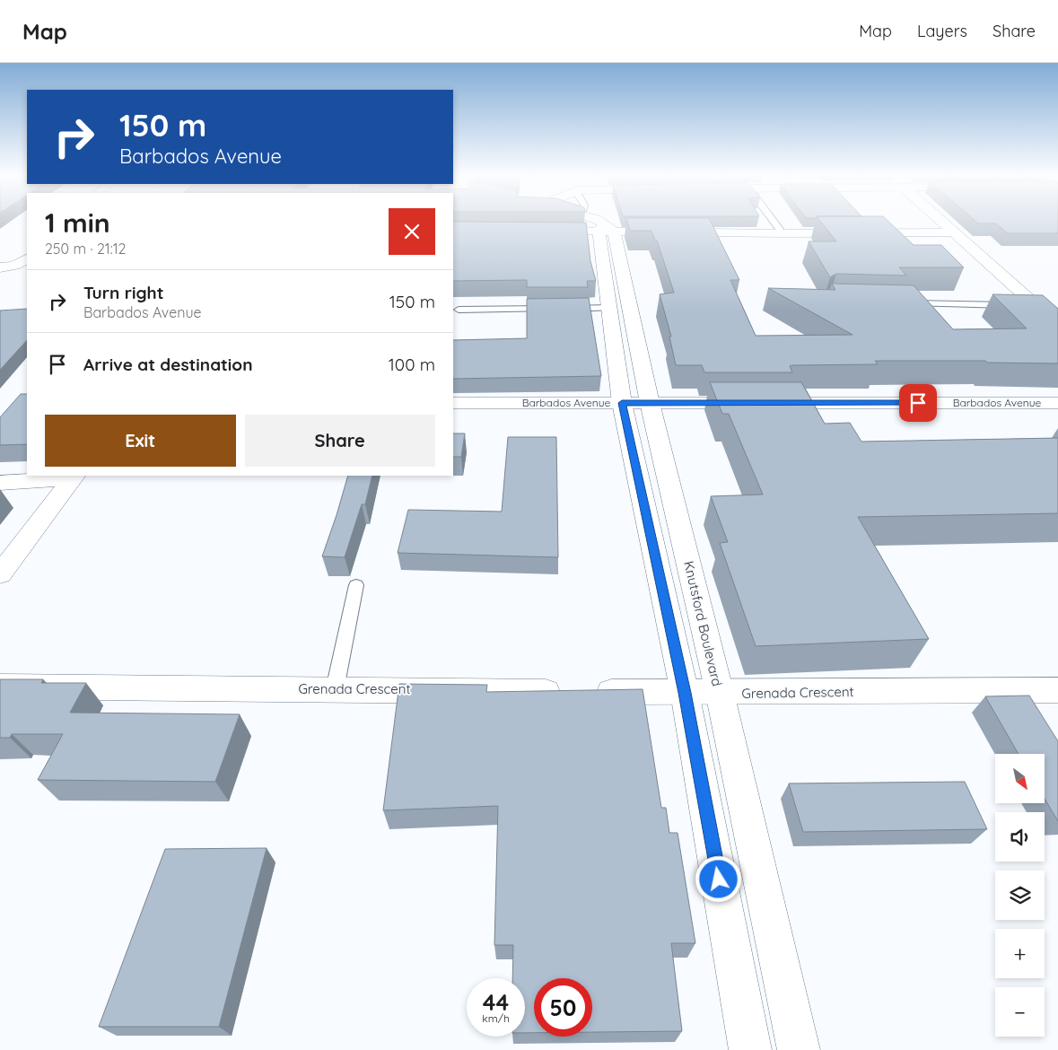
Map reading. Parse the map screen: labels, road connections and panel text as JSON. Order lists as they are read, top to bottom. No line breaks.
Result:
{"streets":{"street":["Barbados Avenue","Knutsford Boulevard","Grenada Crescent"]},"crossings":[["Barbados Avenue","Knutsford Boulevard"],["Knutsford Boulevard","Grenada Crescent"]],"north":"bottom right","page":{"header":"Map","nav":["Map","Layers","Share"],"turn":["150 m","Barbados Avenue"],"heading":["1 min","250 m · 21:12"],"list":[{"name":"Turn right","note":"Barbados Avenue","value":"150 m"},{"name":"Arrive at destination","value":"100 m"}],"buttons":["Exit","Share"],"map_buttons":["+","−"],"speed":"44 km/h","limit":"50"}}
